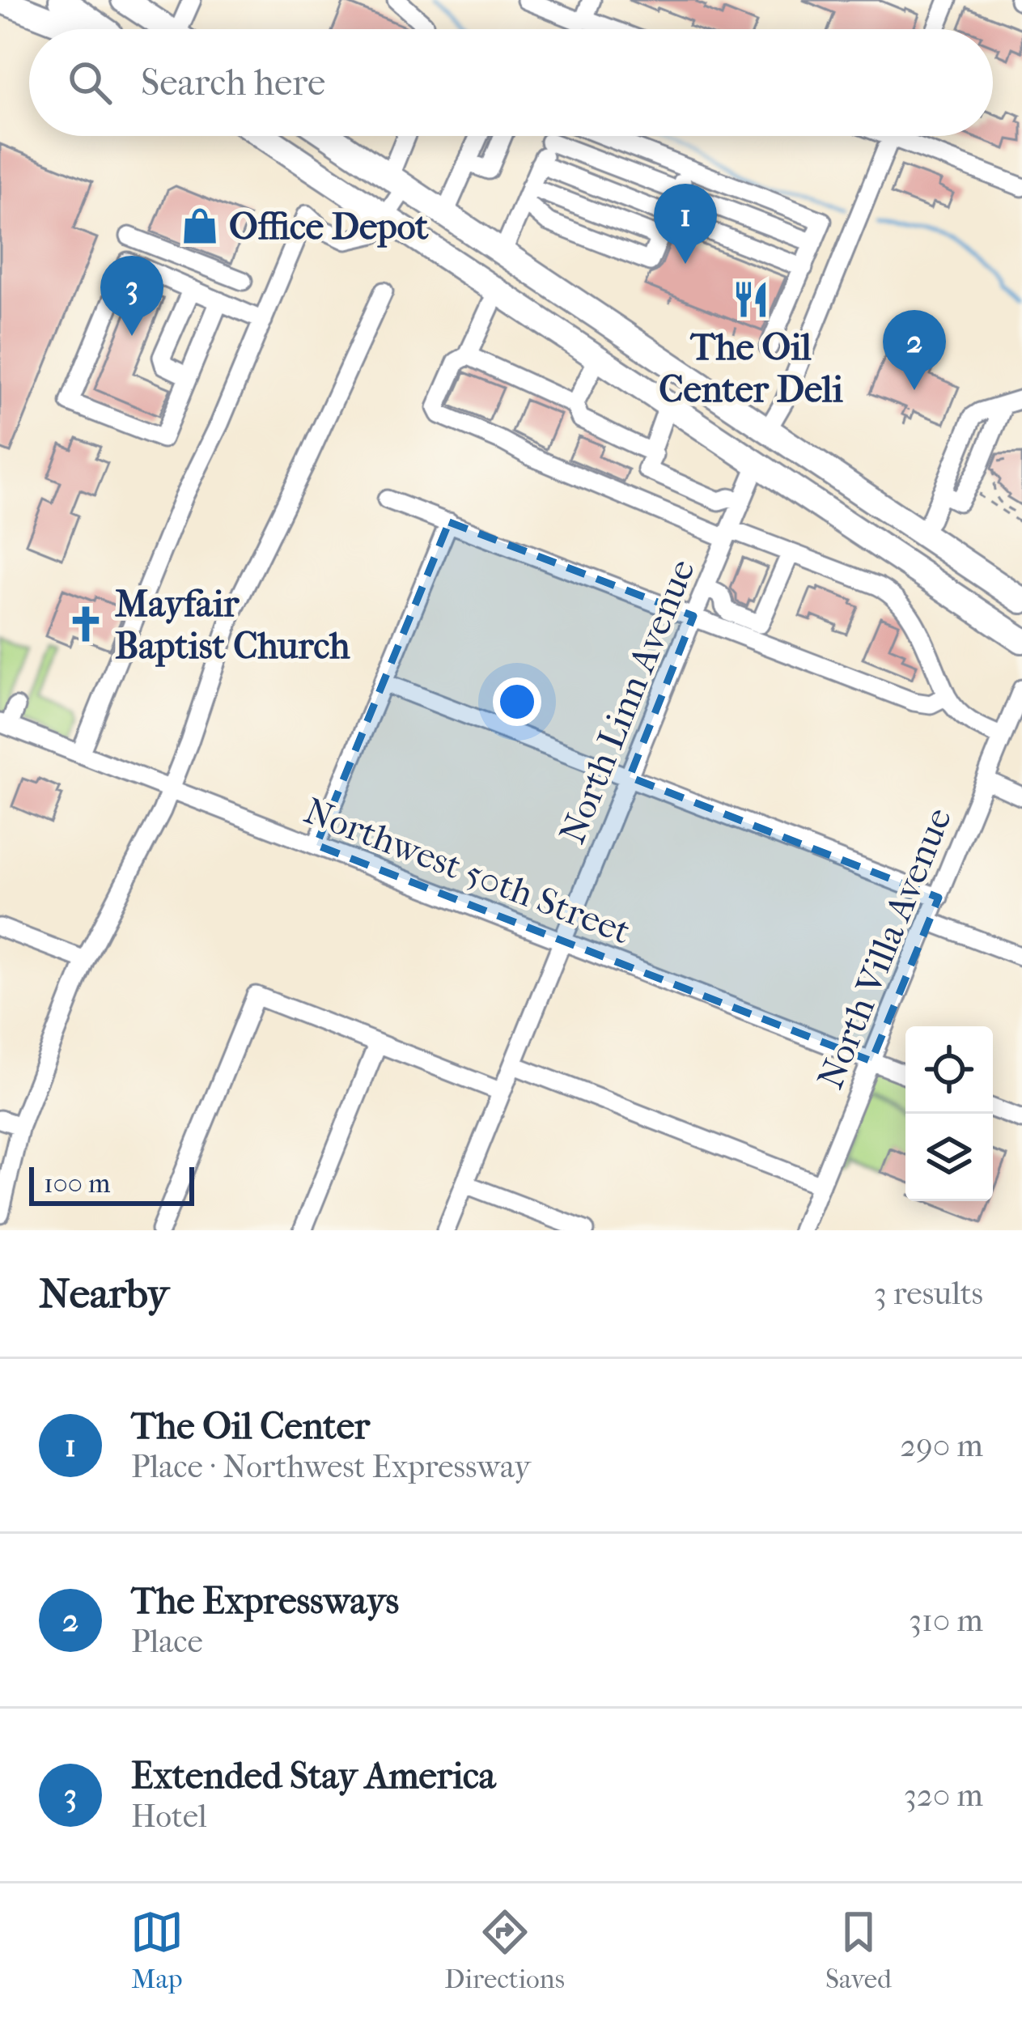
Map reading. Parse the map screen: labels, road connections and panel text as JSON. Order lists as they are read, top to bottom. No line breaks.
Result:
{"streets":{"street":["North Linn Avenue","Northwest 50th Street","North Villa Avenue"]},"crossings":[["North Linn Avenue","Northwest 50th Street"],["Northwest 50th Street","North Villa Avenue"]],"places":{"shop":["Office Depot"],"restaurant":["The Oil Center Deli"],"church":["Mayfair Baptist Church"]},"scale_bar":"100 m","page":{"search":"Search here","pins":["1","3","2"],"scale":"100 m","heading":["Nearby","3 results"],"list":[{"mark":"1","name":"The Oil Center","note":"Place · Northwest Expressway","value":"290 m"},{"mark":"2","name":"The Expressways","note":"Place","value":"310 m"},{"mark":"3","name":"Extended Stay America","note":"Hotel","value":"320 m"}],"nav":["Map","Directions","Saved"]}}
